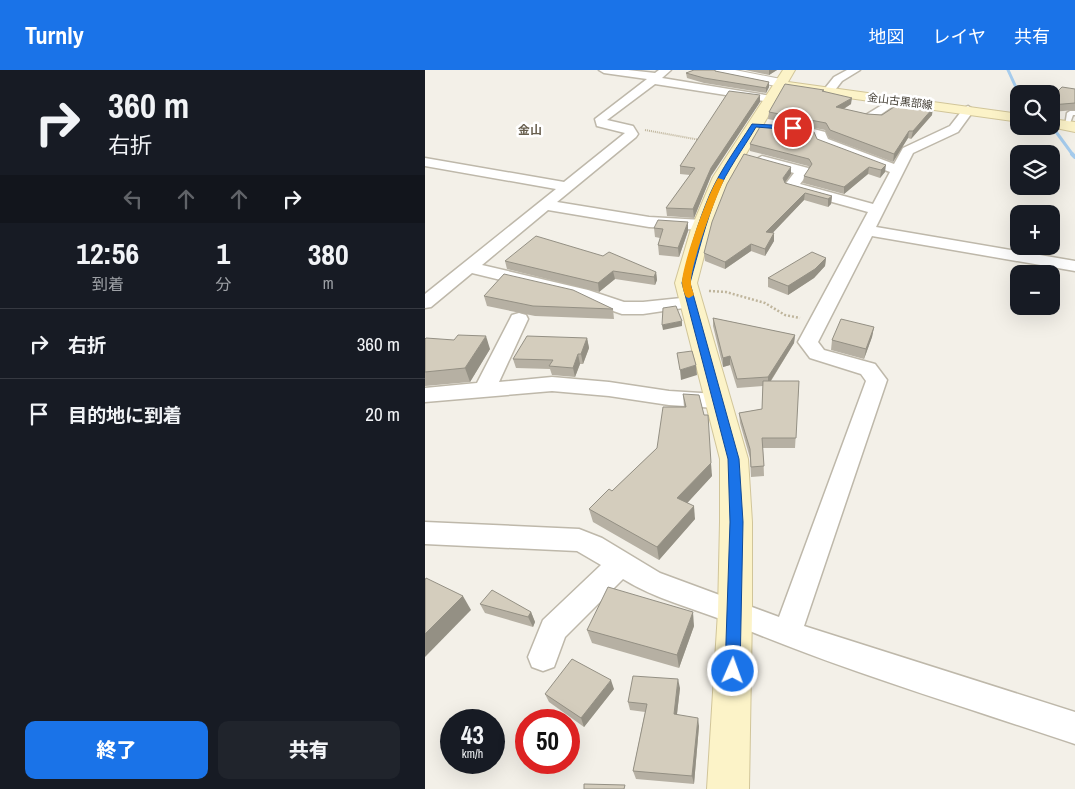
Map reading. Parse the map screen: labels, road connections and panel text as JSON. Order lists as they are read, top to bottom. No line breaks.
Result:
{"streets":{"main road":["金山古黒部線"]},"districts":["金山"],"page":{"header":"Turnly","nav":["地図","レイヤ","共有"],"turn":["360 m","右折"],"map_buttons":["+","−"],"eta":["12:56","到着","1","分","380","m"],"list":[{"name":"右折","value":"360 m"},{"name":"目的地に到着","value":"20 m"}],"speed":"43 km/h","limit":"50","buttons":["終了","共有"]}}
